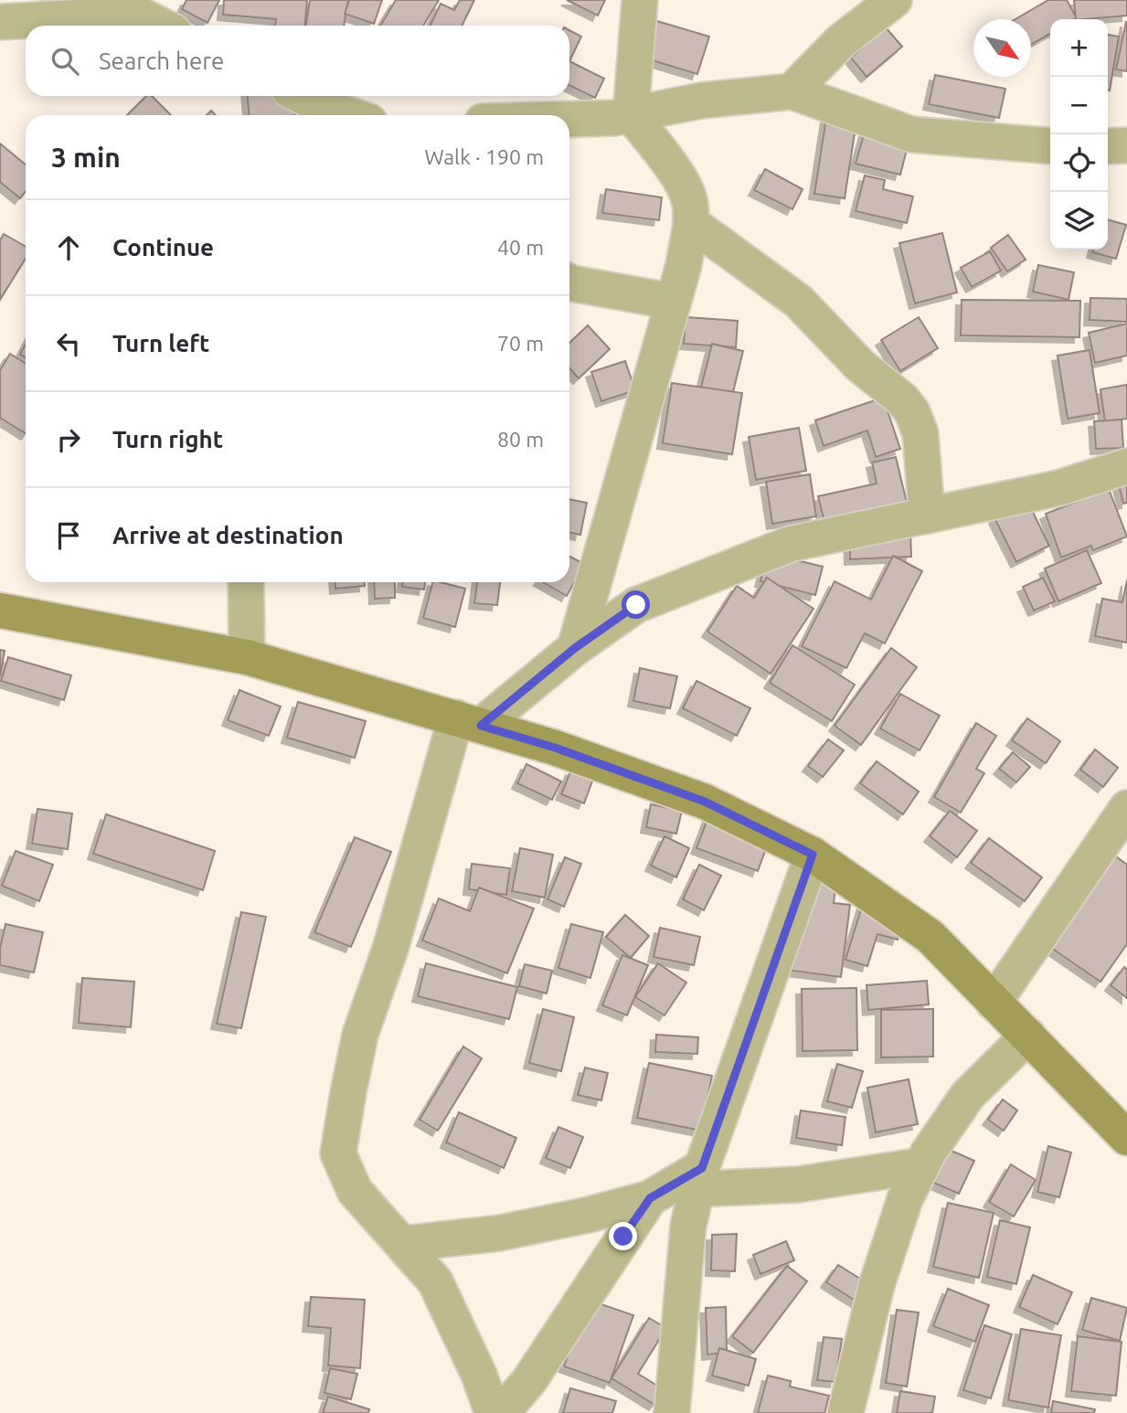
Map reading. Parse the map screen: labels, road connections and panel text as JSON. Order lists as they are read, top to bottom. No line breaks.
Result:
{"north":"bottom right","page":{"map_buttons":["+","−"],"search":"Search here","heading":["3 min","Walk · 190 m"],"list":[["Continue","40 m"],["Turn left","70 m"],["Turn right","80 m"],"Arrive at destination"]}}
